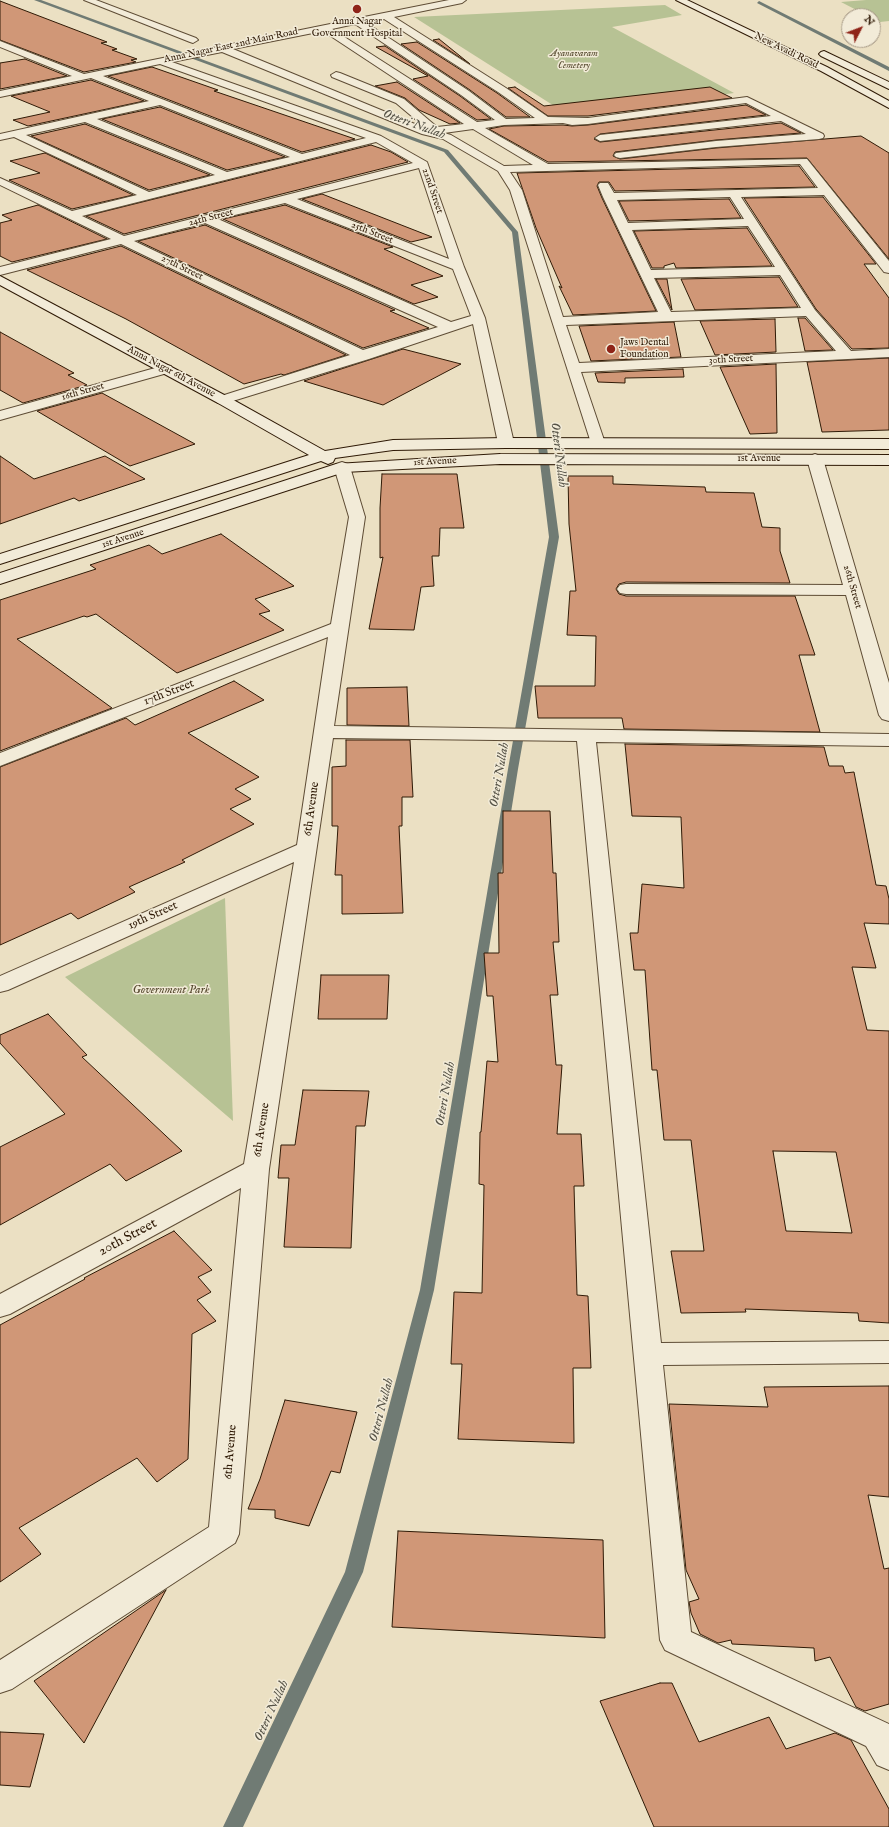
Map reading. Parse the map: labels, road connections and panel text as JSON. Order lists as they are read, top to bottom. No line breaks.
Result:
{"streets":{"street":["Anna Nagar East 2nd Main Road","New Avadi Road","22nd Street","24th Street","25th Street","27th Street","30th Street","Anna Nagar 6th Avenue","16th Street","1st Avenue","26th Street","17th Street","6th Avenue","19th Street","20th Street"]},"crossings":[["Anna Nagar East 2nd Main Road","22nd Street"],["22nd Street","24th Street"],["22nd Street","25th Street"],["22nd Street","1st Avenue"],["24th Street","25th Street"],["24th Street","27th Street"],["Anna Nagar 6th Avenue","16th Street"],["Anna Nagar 6th Avenue","1st Avenue"],["Anna Nagar 6th Avenue","6th Avenue"],["1st Avenue","26th Street"],["1st Avenue","6th Avenue"],["17th Street","6th Avenue"],["6th Avenue","19th Street"],["6th Avenue","20th Street"]],"water":["Otteri Nullah"],"parks":["Ayanavaram Cemetery","Government Park"],"places":["Anna Nagar Government Hospital","Jaws Dental Foundation"],"north":"top right"}
